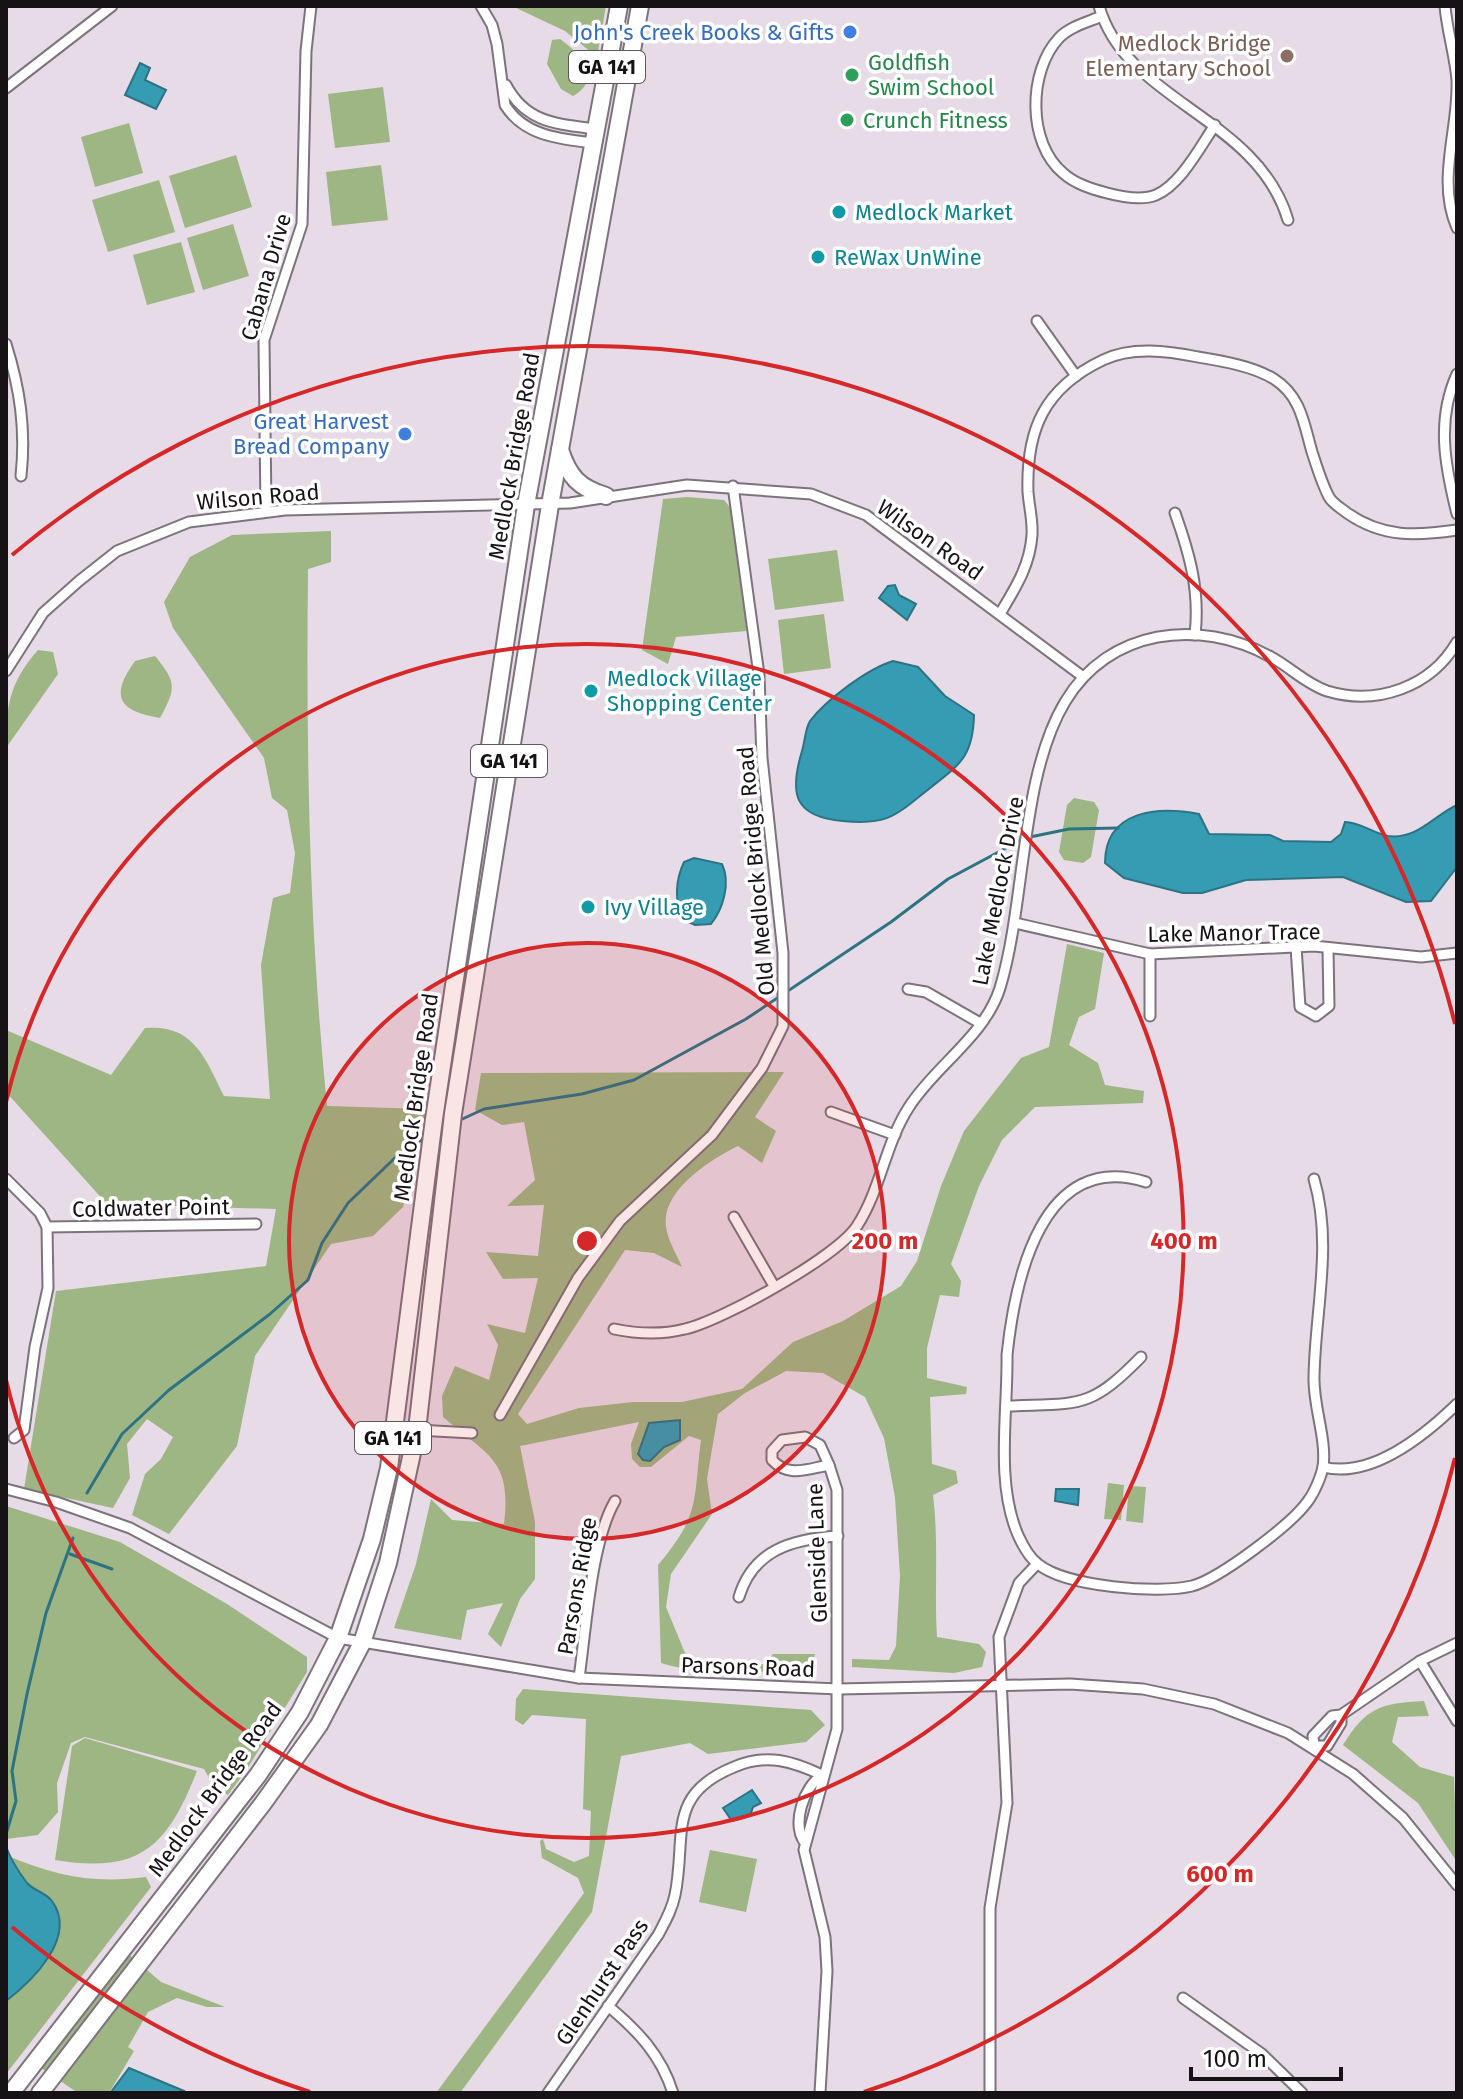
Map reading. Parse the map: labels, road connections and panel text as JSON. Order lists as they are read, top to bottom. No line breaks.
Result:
{"streets":{"highway":["GA 141","Medlock Bridge Road"],"street":["Cabana Drive","Wilson Road","Old Medlock Bridge Road","Lake Medlock Drive","Lake Manor Trace","Coldwater Point","Glenside Lane","Parsons Ridge","Parsons Road","Glenhurst Pass"]},"crossings":[["Cabana Drive","Wilson Road"],["Medlock Bridge Road","Wilson Road"],["Medlock Bridge Road","Parsons Road"],["Wilson Road","Old Medlock Bridge Road"],["Wilson Road","Lake Medlock Drive"],["Lake Medlock Drive","Lake Manor Trace"],["Glenside Lane","Parsons Road"],["Parsons Ridge","Parsons Road"]],"places":["John's Creek Books & Gifts","Medlock Bridge Elementary School","Goldfish Swim School","Crunch Fitness","Medlock Market","ReWax UnWine","Great Harvest Bread Company","Medlock Village Shopping Center","Ivy Village"],"scale_bar":"100 m","rings":["200 m","400 m","600 m"]}
